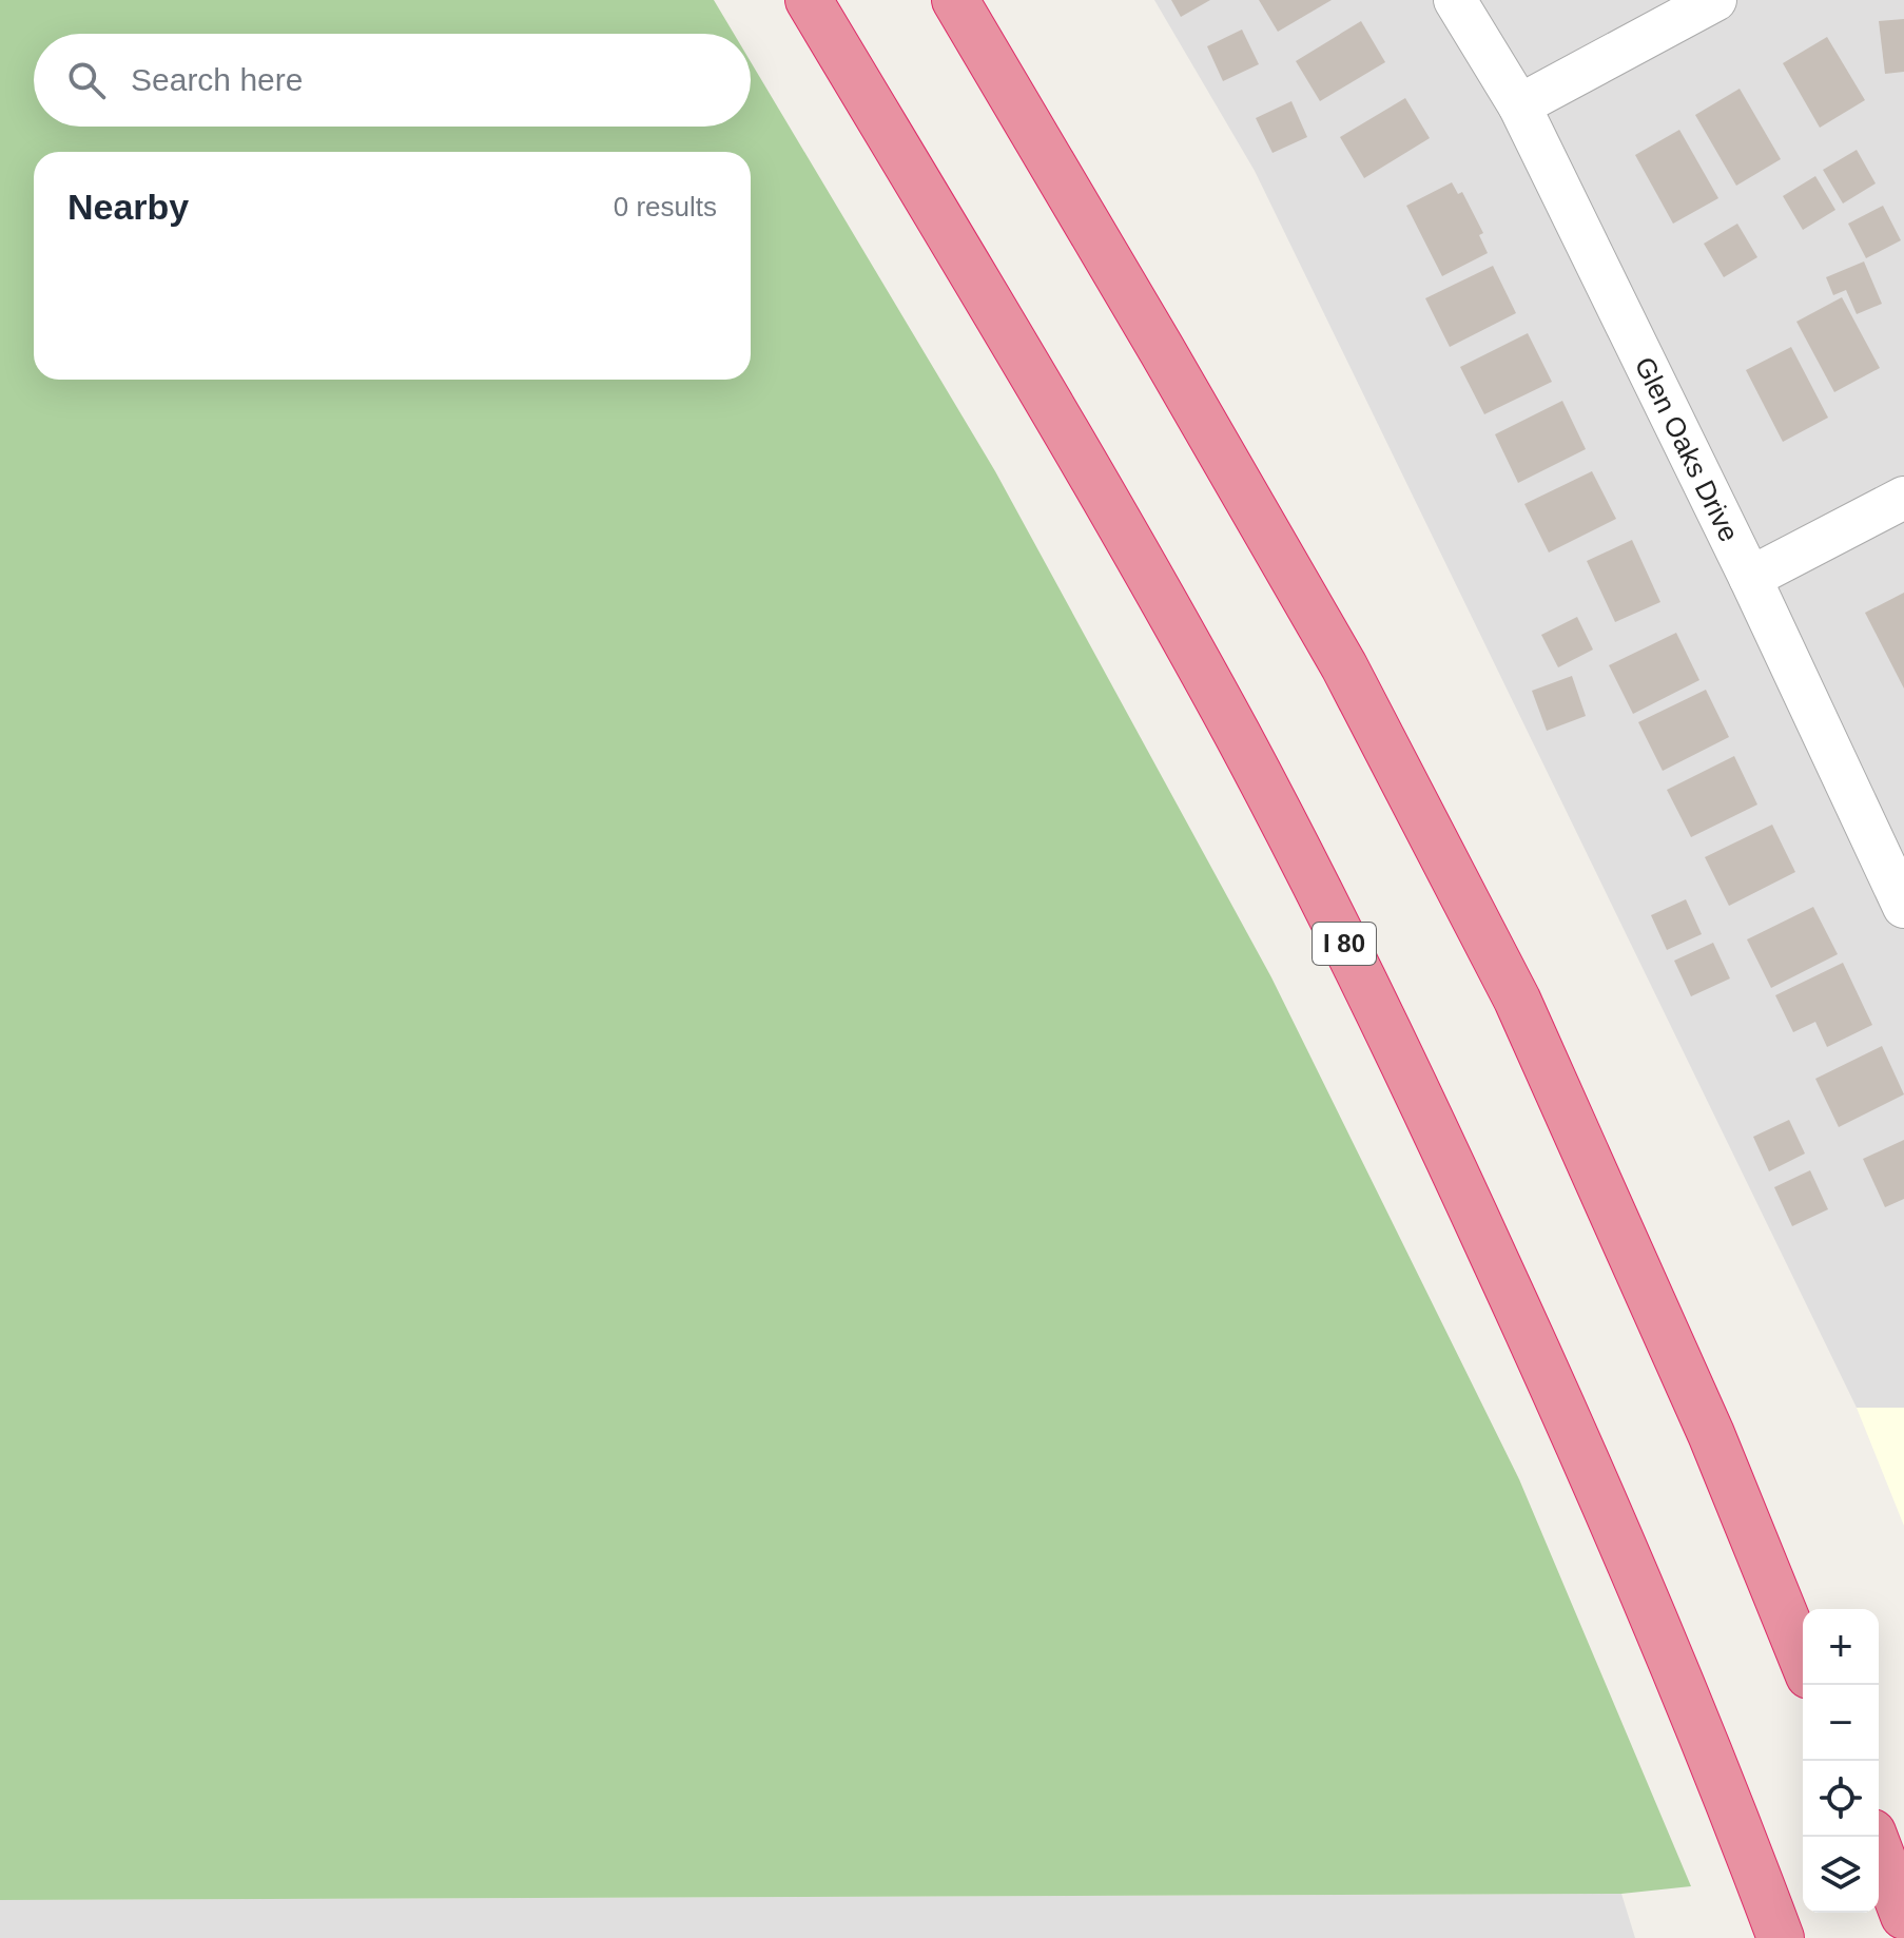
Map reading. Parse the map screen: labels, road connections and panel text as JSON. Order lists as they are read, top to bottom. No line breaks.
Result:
{"streets":{"highway":["I 80"],"street":["Glen Oaks Drive"]},"page":{"search":"Search here","heading":["Nearby","0 results"],"map_buttons":["+","−"]}}
